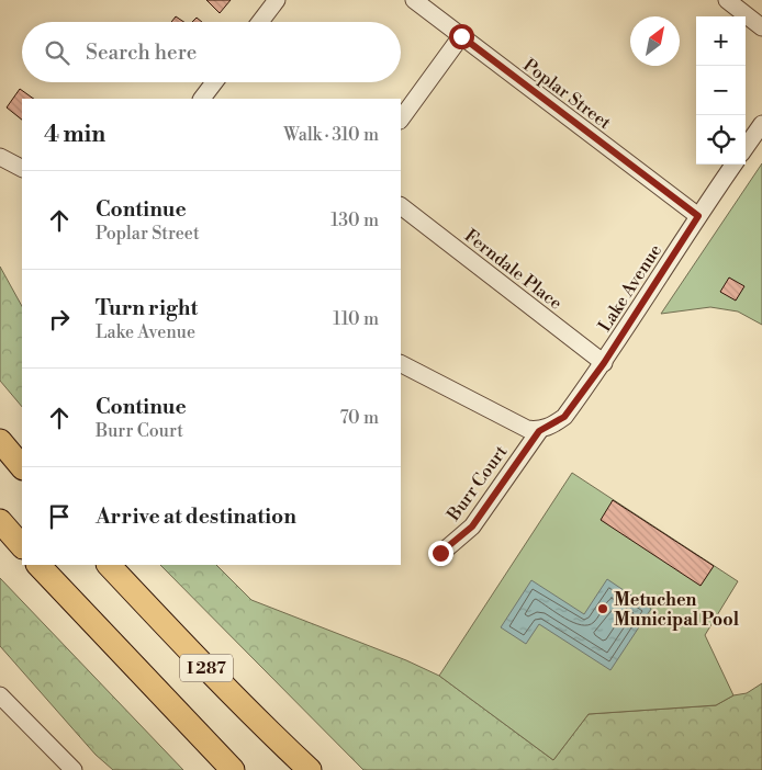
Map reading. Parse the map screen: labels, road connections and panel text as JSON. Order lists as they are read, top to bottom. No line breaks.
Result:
{"streets":{"highway":["I 287"],"street":["Poplar Street","Ferndale Place","Lake Avenue","Burr Court"]},"crossings":[["Poplar Street","Lake Avenue"],["Ferndale Place","Lake Avenue"],["Lake Avenue","Burr Court"]],"places":["Metuchen Municipal Pool"],"north":"top right","page":{"map_buttons":["+","−"],"search":"Search here","heading":["4 min","Walk · 310 m"],"list":[["Continue","Poplar Street","130 m"],["Turn right","Lake Avenue","110 m"],["Continue","Burr Court","70 m"],"Arrive at destination"]}}
